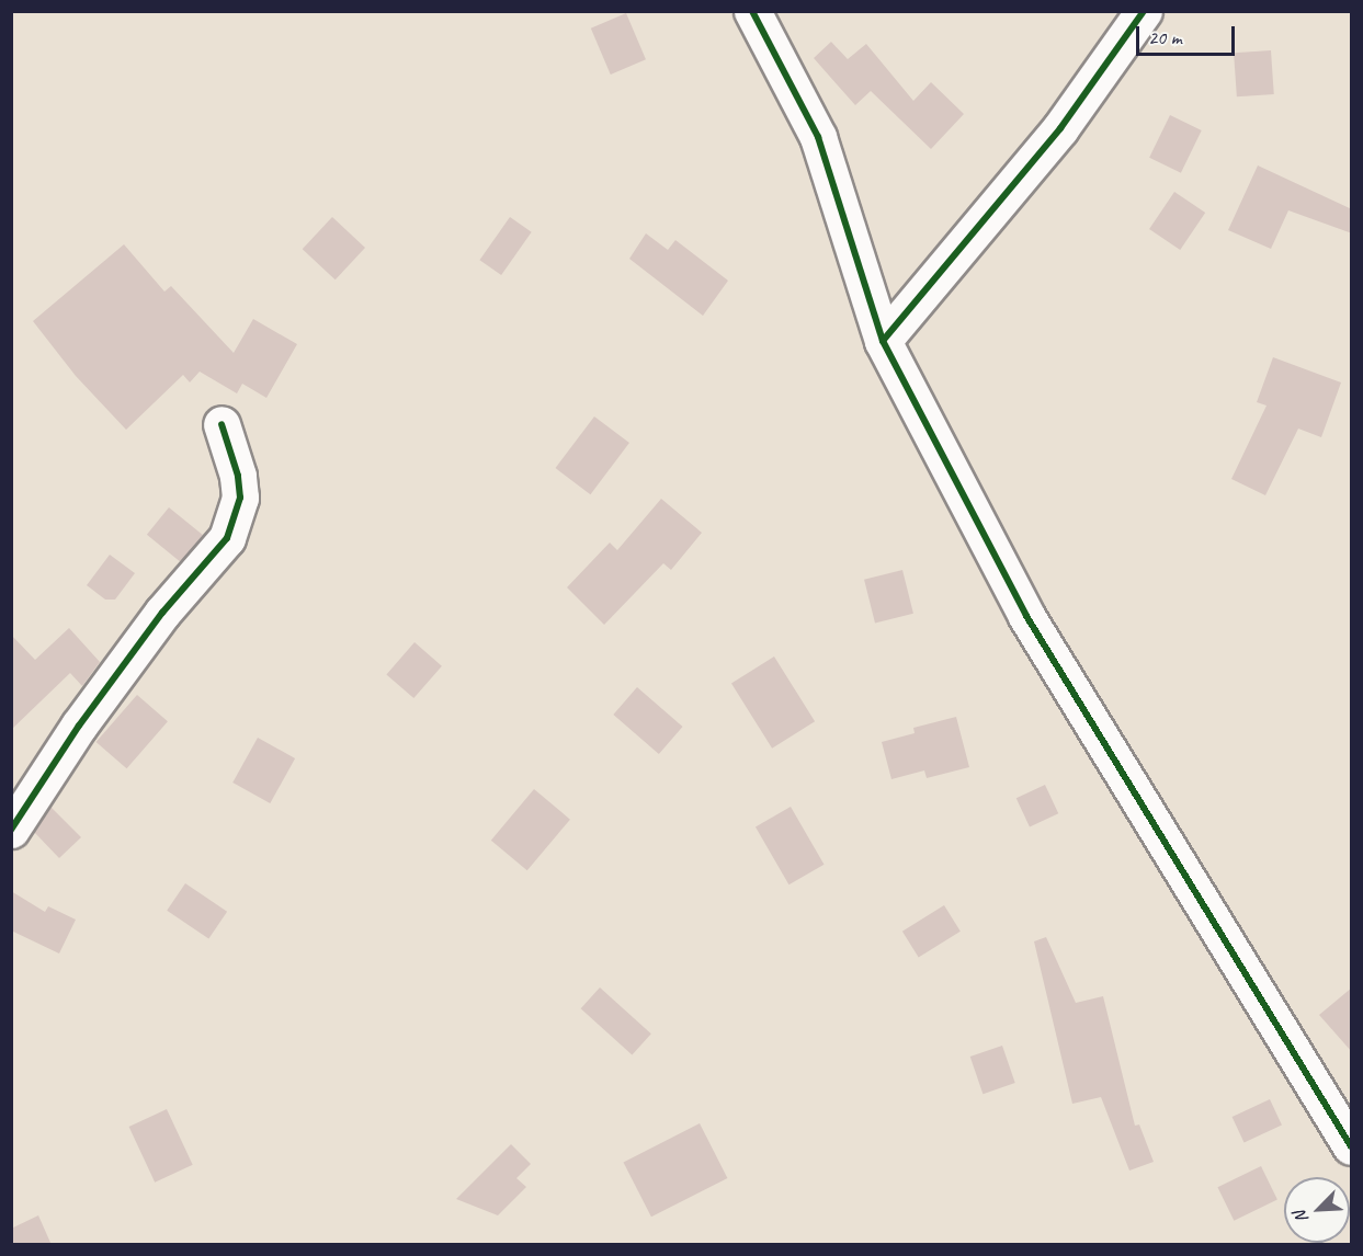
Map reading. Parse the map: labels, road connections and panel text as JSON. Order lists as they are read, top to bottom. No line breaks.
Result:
{"scale_bar":"20 m","north":"bottom left"}
